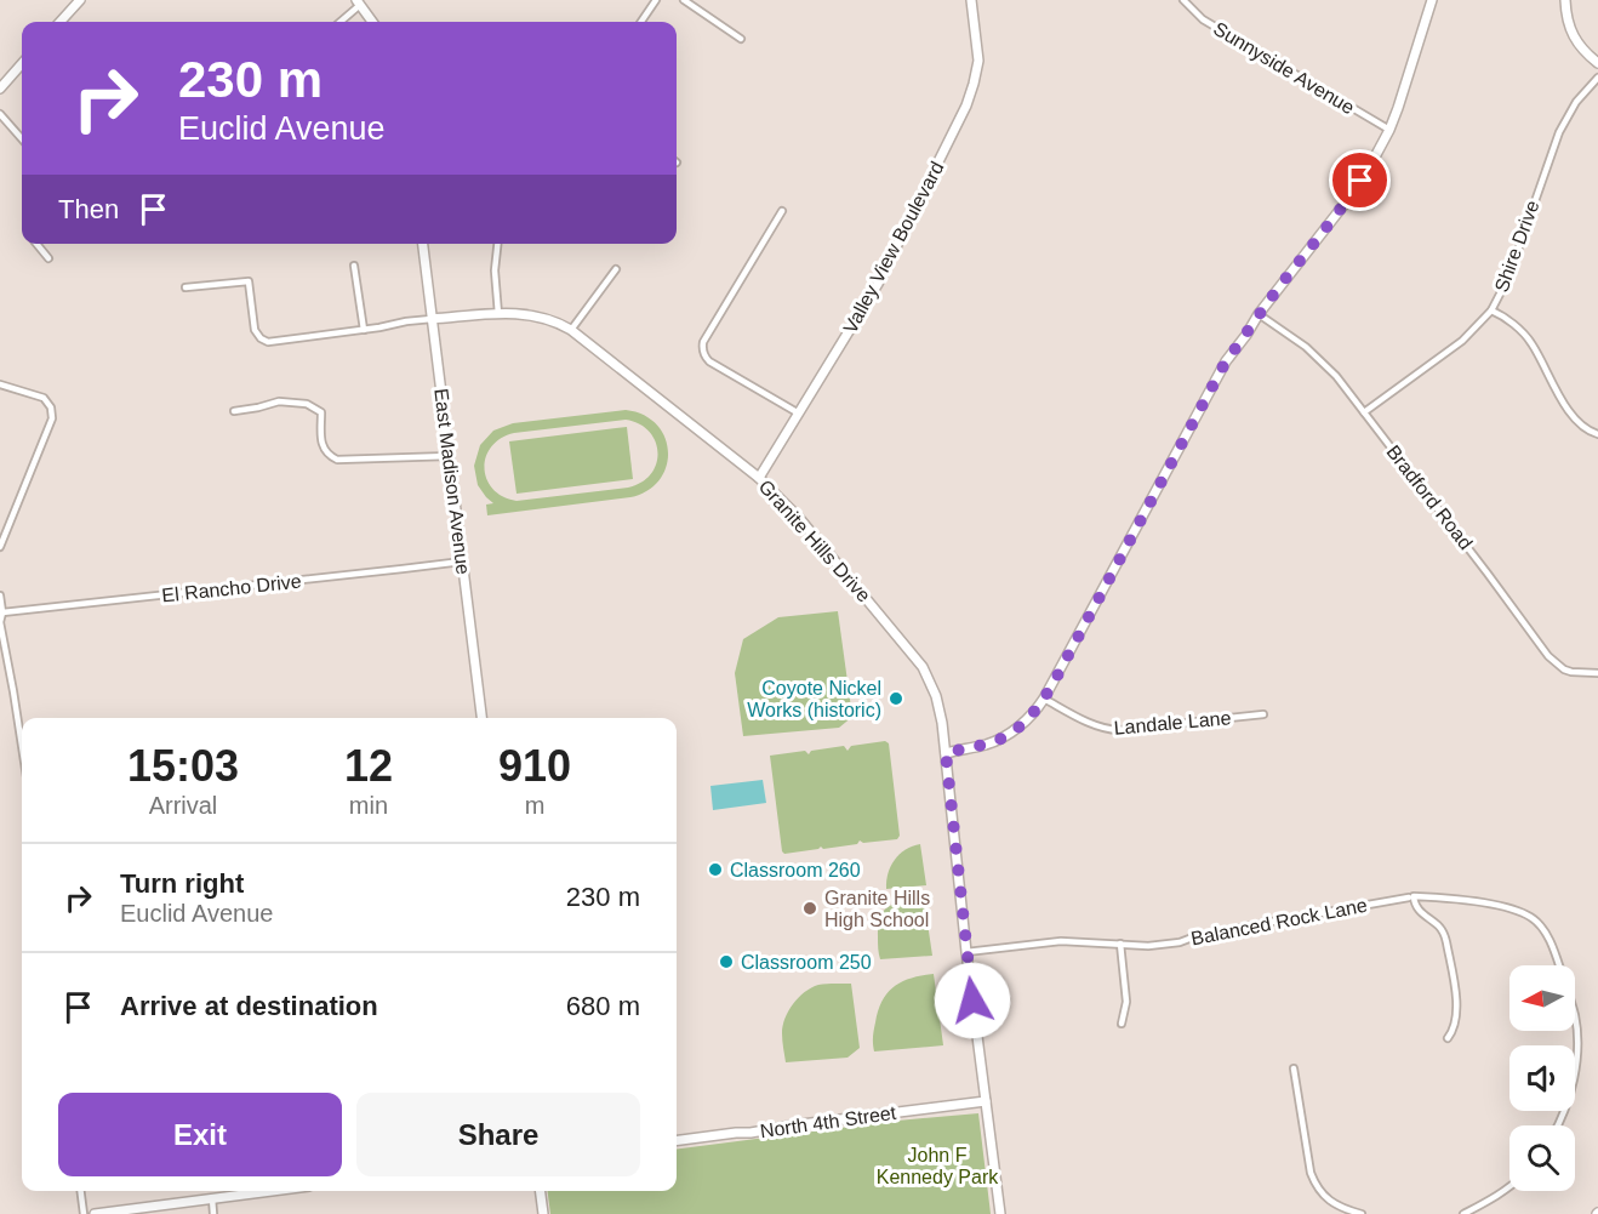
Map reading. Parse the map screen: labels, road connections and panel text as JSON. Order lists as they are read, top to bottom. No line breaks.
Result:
{"streets":{"street":["Sunnyside Avenue","Shire Drive","Valley View Boulevard","East Madison Avenue","Bradford Road","Granite Hills Drive","El Rancho Drive","Landale Lane","Balanced Rock Lane","North 4th Street"]},"crossings":[["Shire Drive","Bradford Road"],["Valley View Boulevard","Granite Hills Drive"],["East Madison Avenue","Granite Hills Drive"],["East Madison Avenue","El Rancho Drive"],["Granite Hills Drive","Balanced Rock Lane"],["Granite Hills Drive","North 4th Street"]],"parks":["John F Kennedy Park"],"places":["Coyote Nickel Works (historic)","Classroom 260","Granite Hills High School","Classroom 250"],"north":"left","page":{"turn":["230 m","Euclid Avenue"],"then":"Then","eta":["15:03","Arrival","12","min","910","m"],"list":[{"name":"Turn right","note":"Euclid Avenue","value":"230 m"},{"name":"Arrive at destination","value":"680 m"}],"buttons":["Exit","Share"]}}
